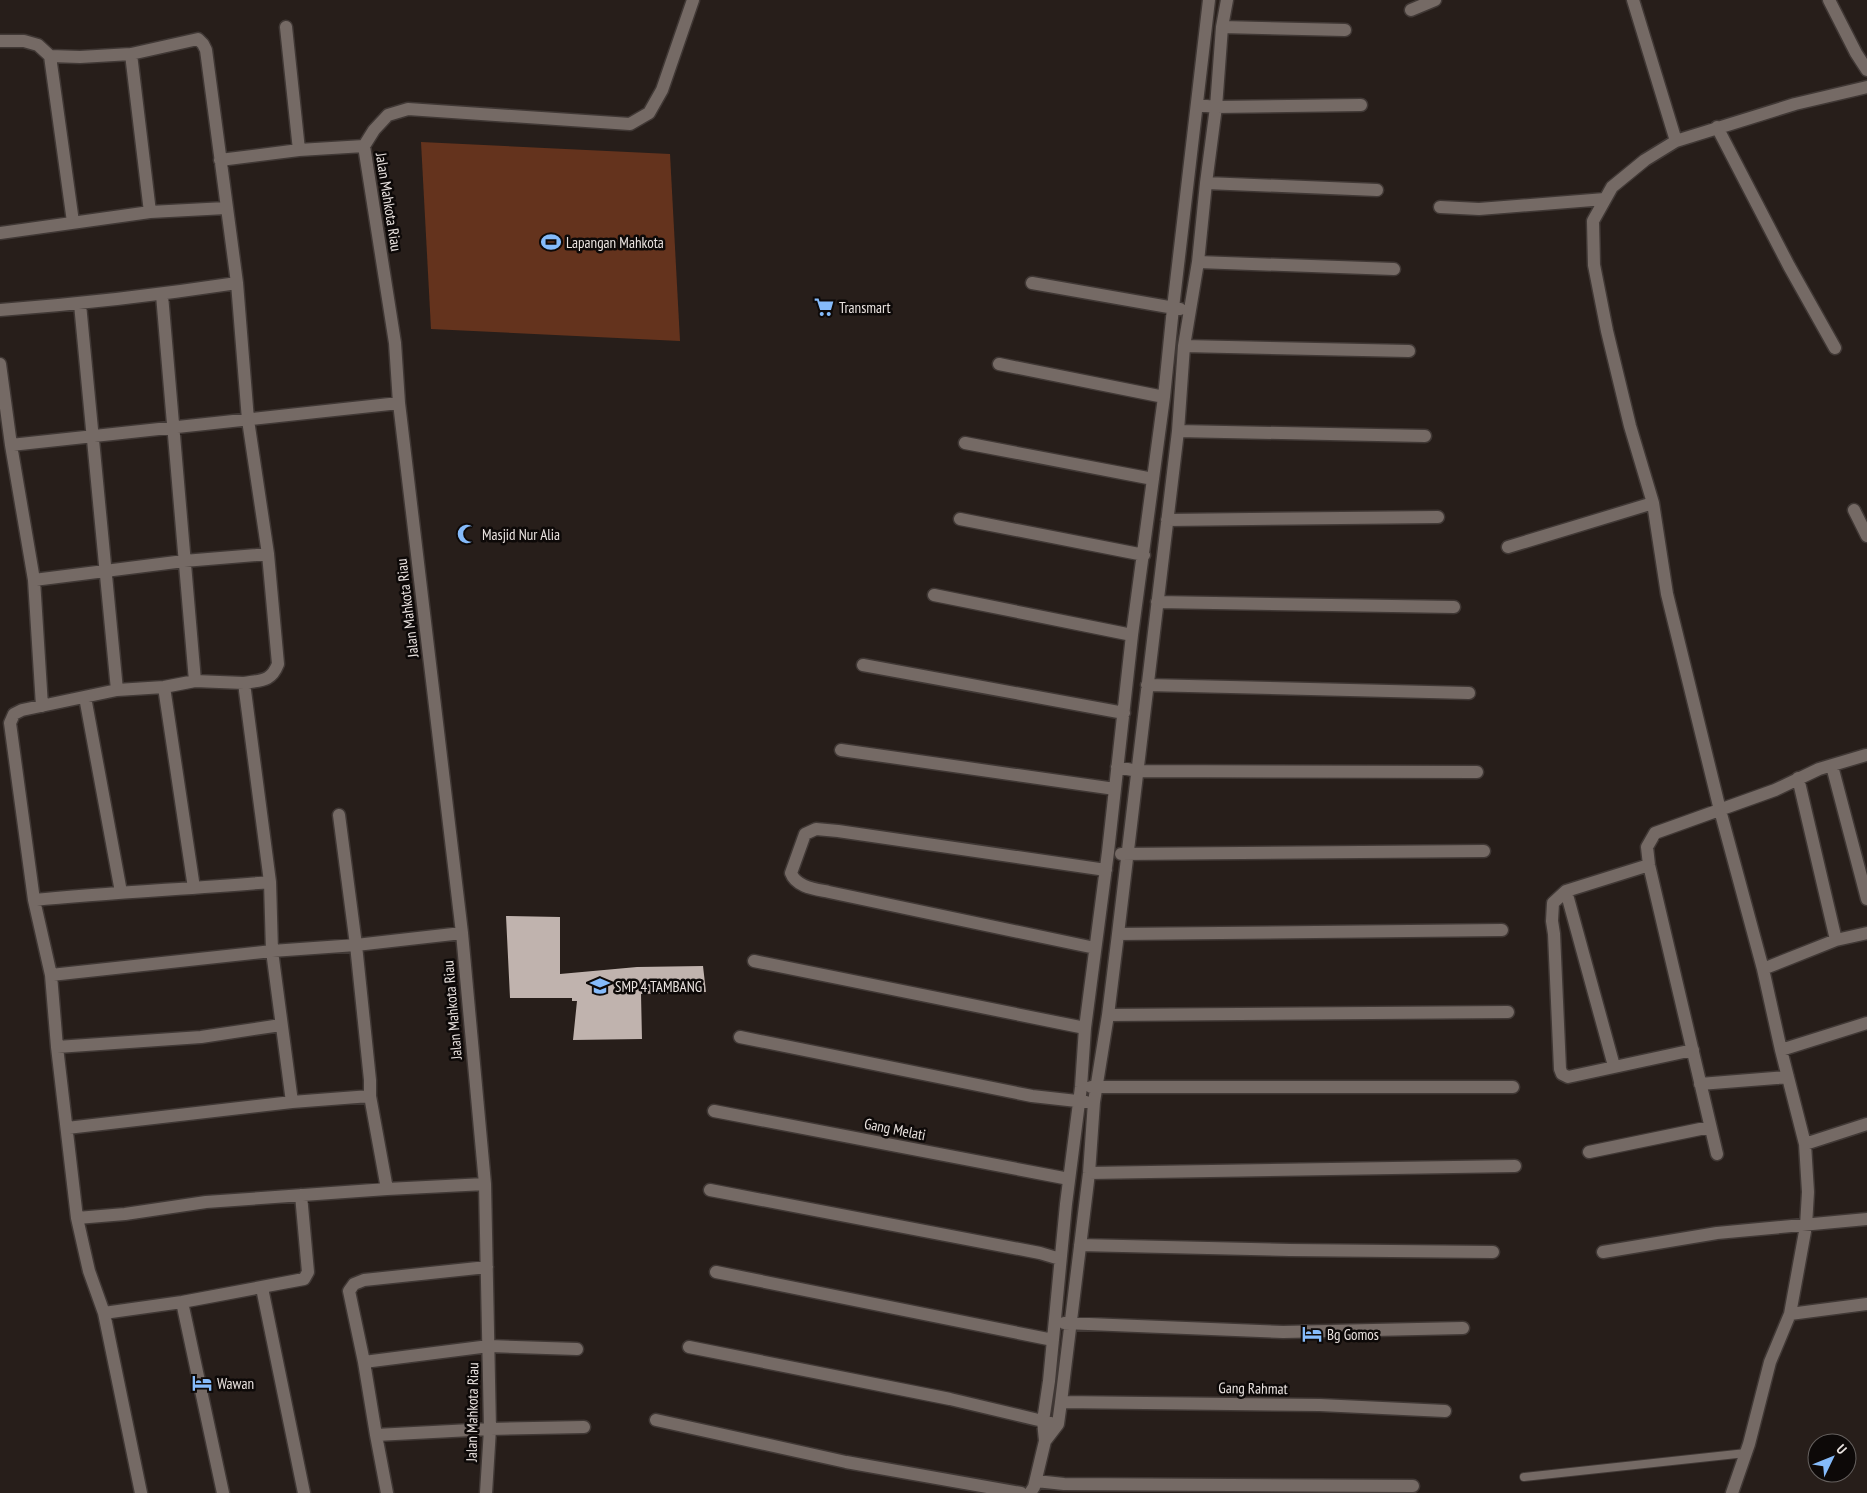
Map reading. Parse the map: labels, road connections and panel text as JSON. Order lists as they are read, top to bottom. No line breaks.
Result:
{"streets":{"street":["Jalan Mahkota Riau","Gang Melati","Gang Rahmat"]},"places":{"sports":["Lapangan Mahkota"],"supermarket":["Transmart"],"mosque":["Masjid Nur Alia"],"school or university":["SMP 4 TAMBANG"],"hotel":["Bg Gomos","Wawan"]},"north":"top right"}
